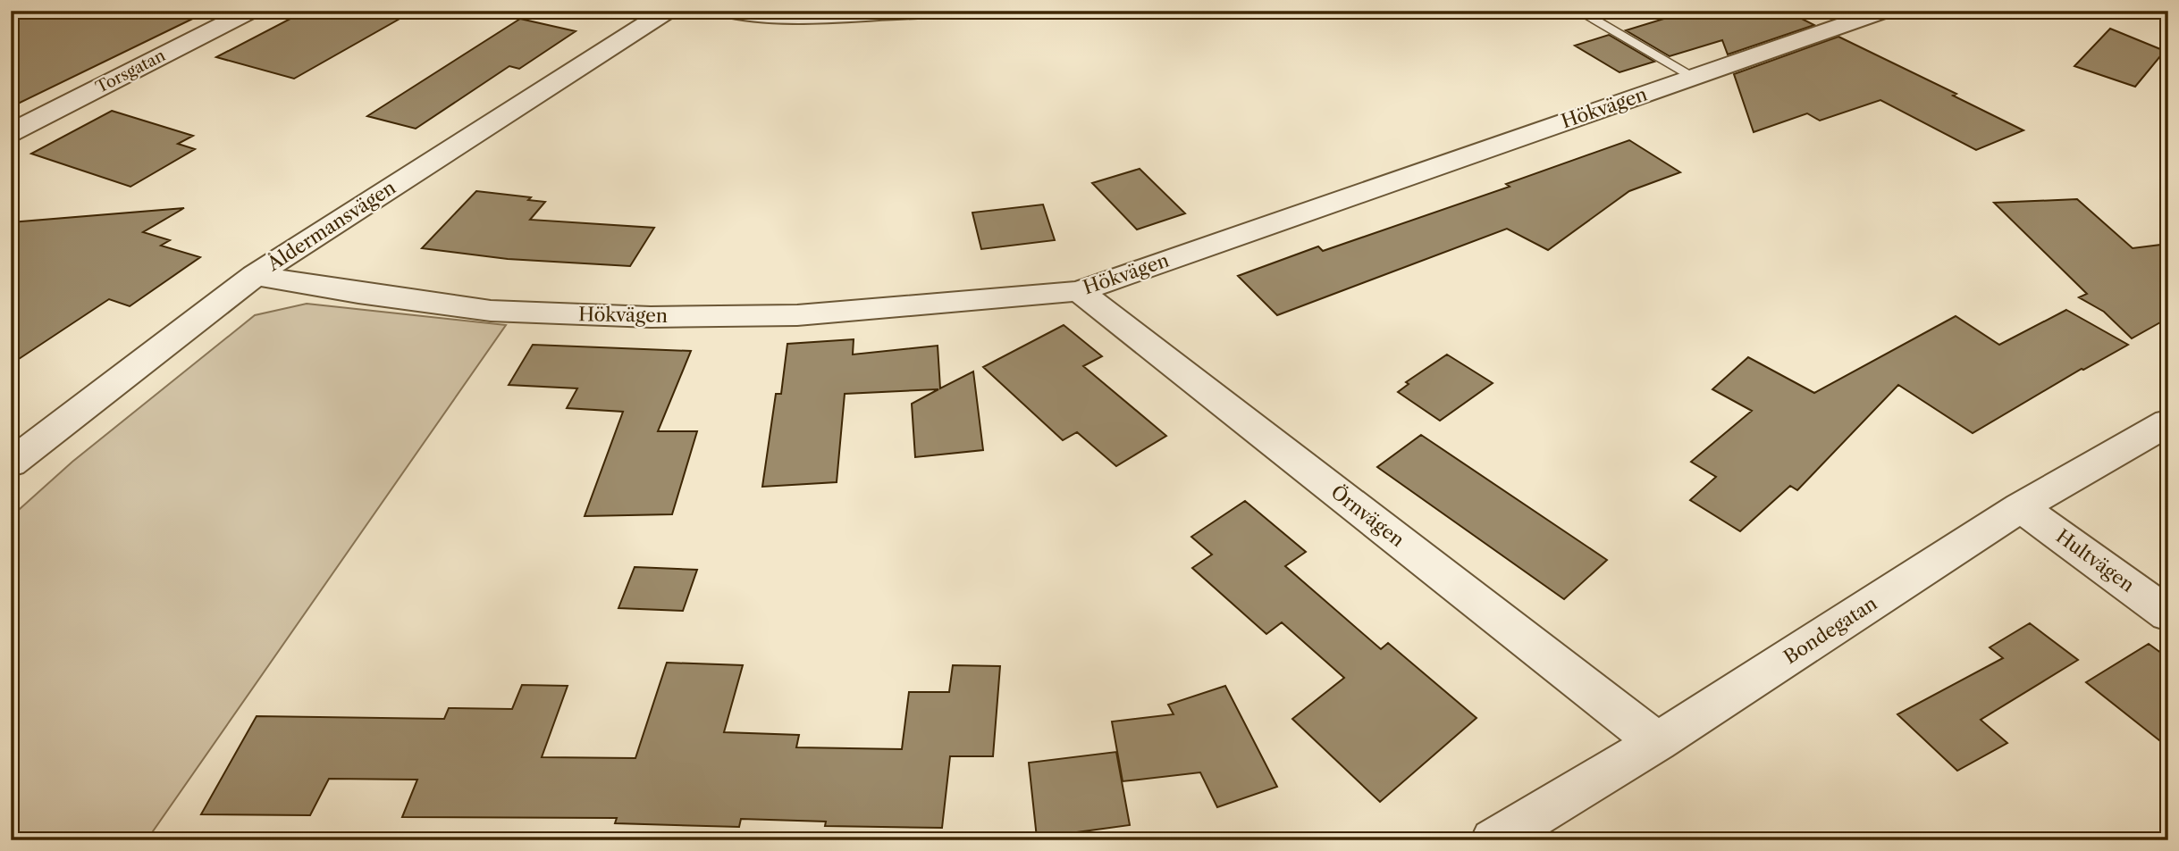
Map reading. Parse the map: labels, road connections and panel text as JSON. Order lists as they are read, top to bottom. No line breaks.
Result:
{"streets":{"street":["Torsgatan","Hökvägen","Åldermansvägen","Örnvägen","Hultvägen","Bondegatan"]},"crossings":[["Hökvägen","Åldermansvägen"],["Hökvägen","Örnvägen"],["Örnvägen","Bondegatan"],["Hultvägen","Bondegatan"]]}
